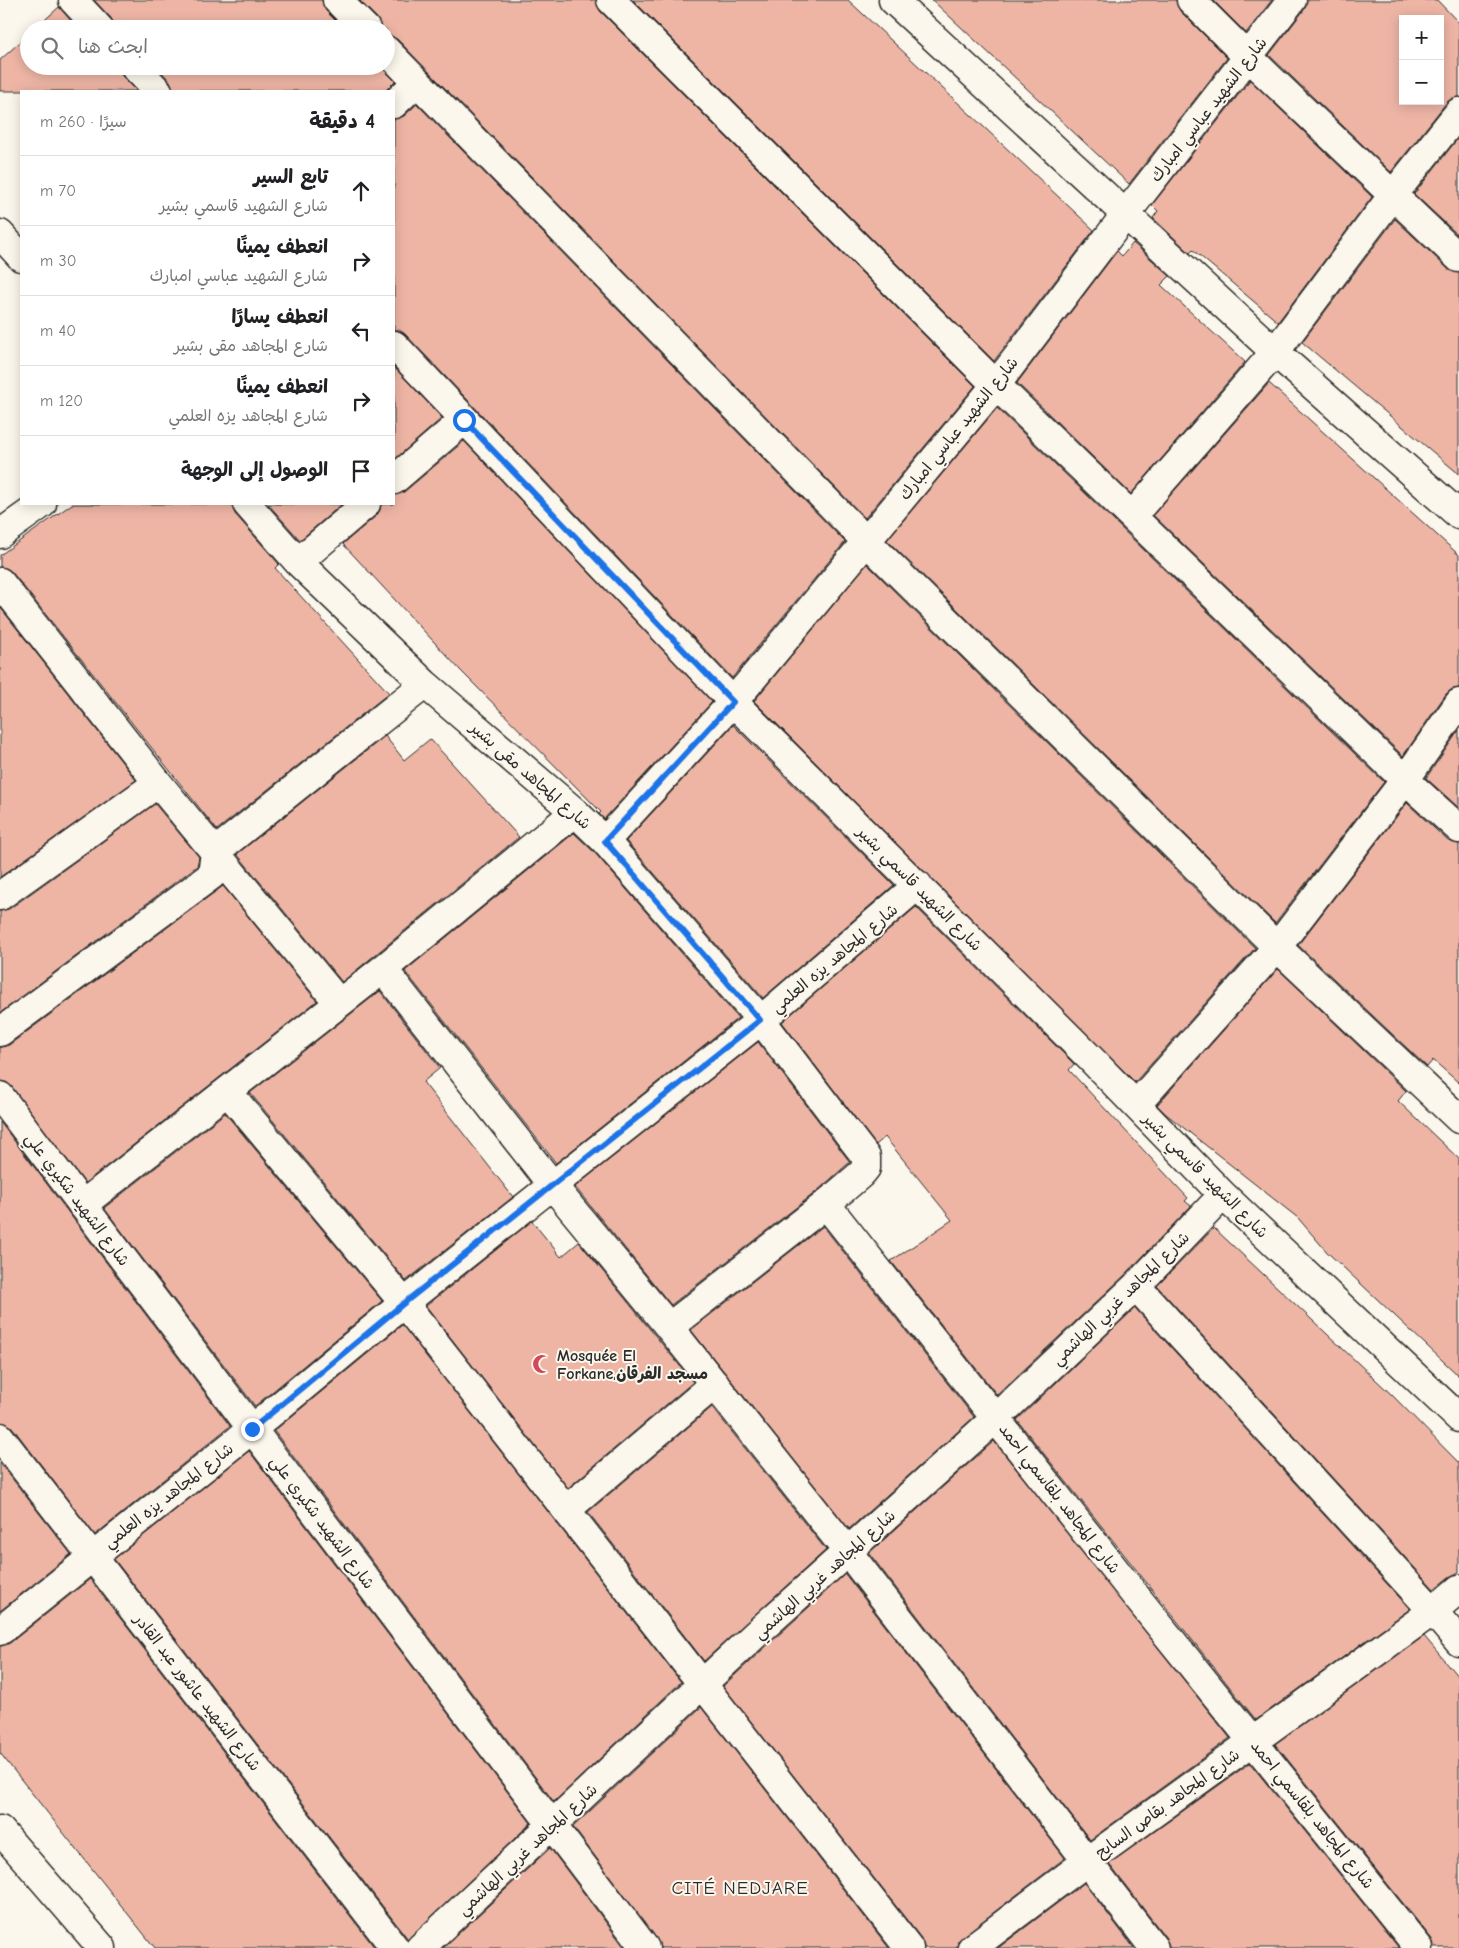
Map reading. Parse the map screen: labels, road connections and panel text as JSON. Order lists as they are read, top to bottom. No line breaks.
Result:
{"streets":{"street":["شارع الشهيد عباسي امبارك","شارع المجاهد مقى بشير","شارع الشهيد قاسمي بشير","شارع المجاهد يزه العلمي","شارع الشهيد شكيري علي","شارع المجاهد غربي الهاشمي","شارع المجاهد بلقاسمي احمد","شارع الشهيد عاشور عبد القادر","شارع المجاهد بقاص السايح"]},"crossings":[["شارع الشهيد عباسي امبارك","شارع المجاهد مقى بشير"],["شارع الشهيد عباسي امبارك","شارع الشهيد قاسمي بشير"],["شارع المجاهد مقى بشير","شارع المجاهد يزه العلمي"],["شارع المجاهد مقى بشير","شارع المجاهد بلقاسمي احمد"],["شارع الشهيد قاسمي بشير","شارع المجاهد يزه العلمي"],["شارع الشهيد قاسمي بشير","شارع المجاهد غربي الهاشمي"],["شارع المجاهد يزه العلمي","شارع الشهيد شكيري علي"],["شارع المجاهد يزه العلمي","شارع الشهيد عاشور عبد القادر"],["شارع الشهيد شكيري علي","شارع المجاهد غربي الهاشمي"],["شارع المجاهد غربي الهاشمي","شارع المجاهد بلقاسمي احمد"],["شارع المجاهد بلقاسمي احمد","شارع المجاهد بقاص السايح"]],"districts":["CITÉ NEDJARE"],"places":{"mosque":["Mosquée El Forkane,مسجد الفرقان"]},"page":{"map_buttons":["+","−"],"search":"ابحث هنا","heading":["4 دقيقة","سيرًا · 260 m"],"list":[["تابع السير","شارع الشهيد قاسمي بشير","70 m"],["انعطف يمينًا","شارع الشهيد عباسي امبارك","30 m"],["انعطف يسارًا","شارع المجاهد مقى بشير","40 m"],["انعطف يمينًا","شارع المجاهد يزه العلمي","120 m"],"الوصول إلى الوجهة"]}}
